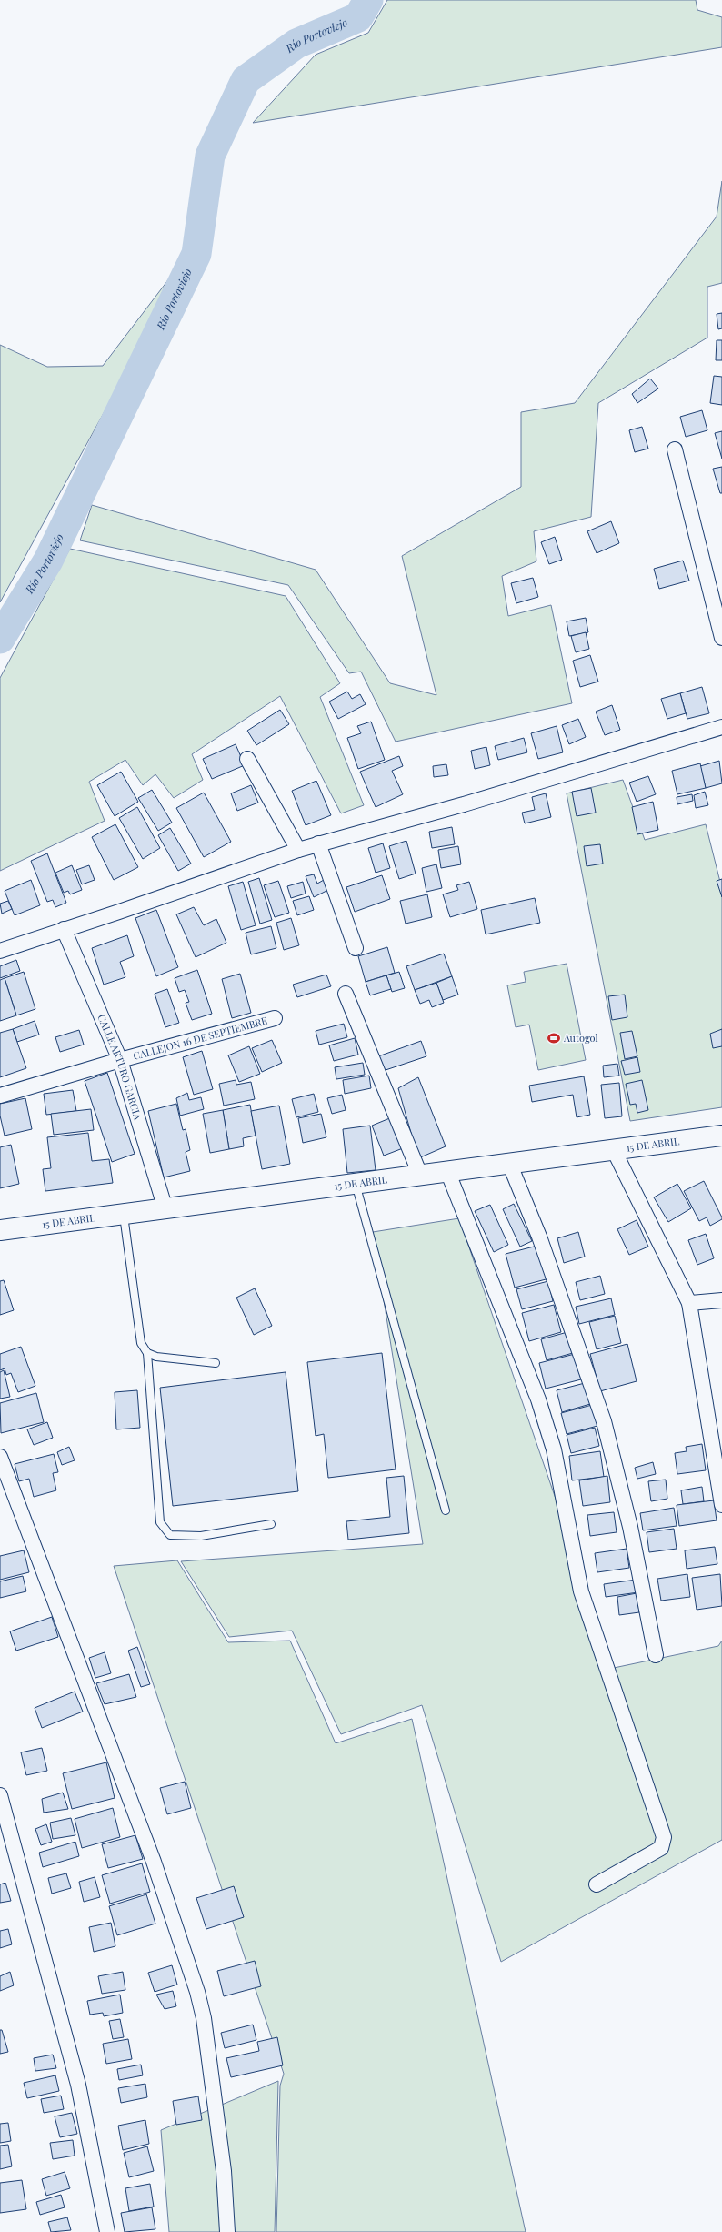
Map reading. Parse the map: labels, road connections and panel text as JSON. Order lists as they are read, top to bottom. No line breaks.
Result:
{"streets":{"main road":["15 DE ABRIL"],"street":["CALLEJON 16 DE SEPTIEMBRE","CALLE ARTURO GARCIA"]},"crossings":[["CALLEJON 16 DE SEPTIEMBRE","CALLE ARTURO GARCIA"],["CALLE ARTURO GARCIA","15 DE ABRIL"]],"water":["Río Portoviejo"],"places":{"sports":["Autogol"]}}
